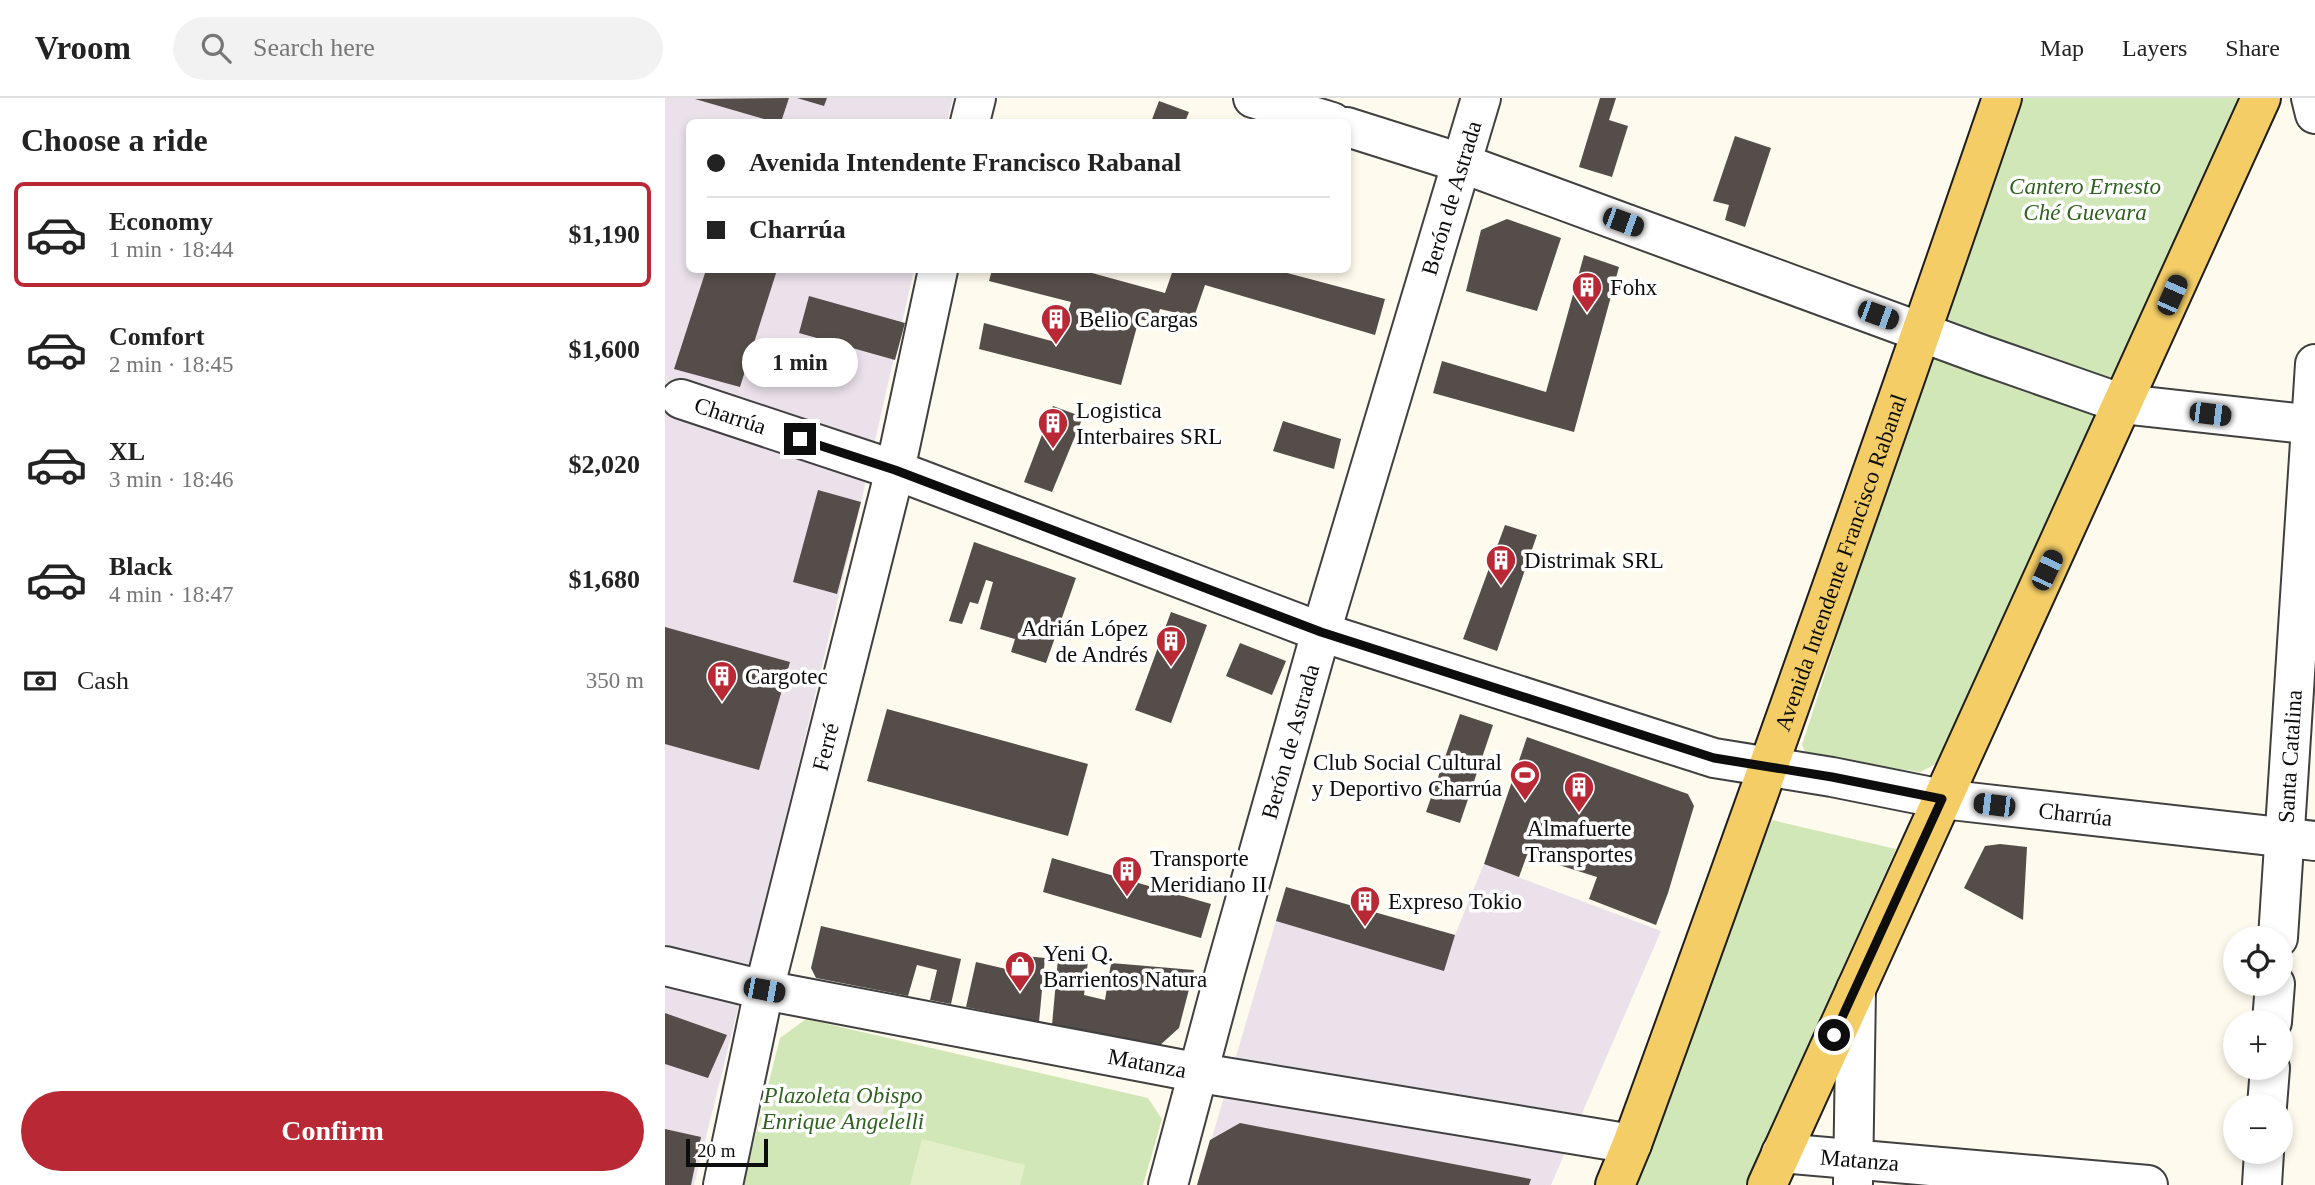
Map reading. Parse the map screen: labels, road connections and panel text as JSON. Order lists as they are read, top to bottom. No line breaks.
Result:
{"streets":{"main road":["Avenida Intendente Francisco Rabanal"],"street":["Berón de Astrada","Charrúa","Ferré","Santa Catalina","Matanza"]},"crossings":[["Berón de Astrada","Charrúa"],["Berón de Astrada","Matanza"],["Charrúa","Avenida Intendente Francisco Rabanal"],["Charrúa","Ferré"],["Charrúa","Santa Catalina"],["Avenida Intendente Francisco Rabanal","Matanza"],["Ferré","Matanza"]],"parks":["Cantero Ernesto Ché Guevara","Plazoleta Obispo Enrique Angelelli"],"places":{"building":["Fohx","Belio Cargas","Logistica Interbaires SRL","Distrimak SRL","Adrián López de Andrés","Cargotec","Almafuerte Transportes","Transporte Meridiano II","Expreso Tokio"],"sports":["Club Social Cultural y Deportivo Charrúa"],"shop":["Yeni Q. Barrientos Natura"]},"scale_bar":"20 m","page":{"header":"Vroom","search":"Search here","nav":["Map","Layers","Share"],"heading":"Choose a ride","banner":["Avenida Intendente Francisco Rabanal","Charrúa"],"list":[{"name":"Economy","note":"1 min · 18:44","value":"$1,190"},{"name":"Comfort","note":"2 min · 18:45","value":"$1,600"},{"name":"XL","note":"3 min · 18:46","value":"$2,020"},{"name":"Black","note":"4 min · 18:47","value":"$1,680"}],"bubble":"1 min","pay":["Cash","350 m"],"map_buttons":["+","−"],"buttons":"Confirm","scale":"20 m"}}
